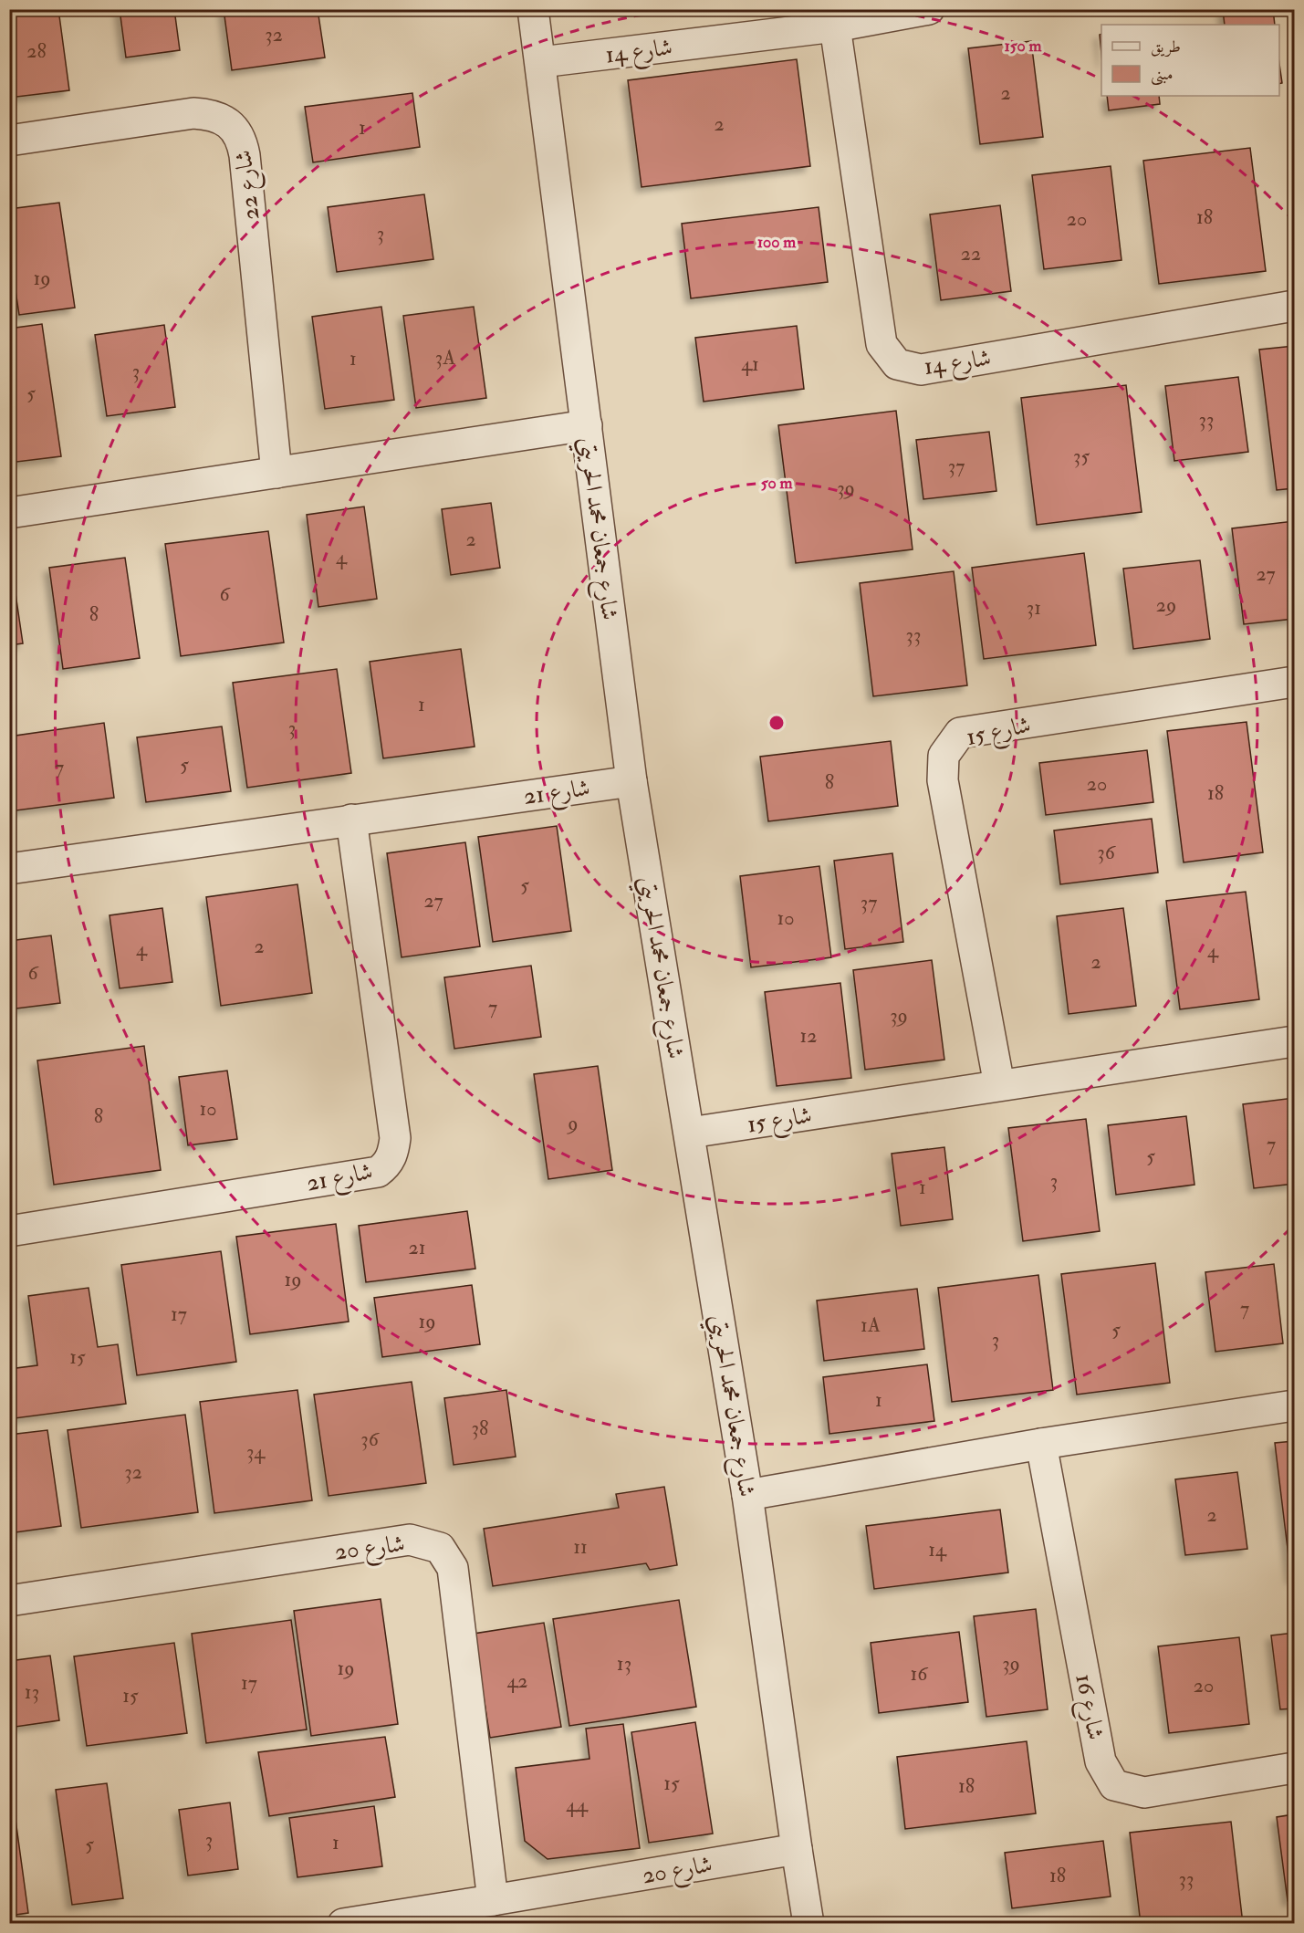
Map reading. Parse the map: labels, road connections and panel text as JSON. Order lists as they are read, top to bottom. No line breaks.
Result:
{"streets":{"street":["شارع 14","شارع 22","شارع جمعان محمد الحريتي","شارع 15","شارع 21","شارع 20","شارع 16"]},"crossings":[["شارع 14","شارع جمعان محمد الحريتي"],["شارع جمعان محمد الحريتي","شارع 15"],["شارع جمعان محمد الحريتي","شارع 21"],["شارع جمعان محمد الحريتي","شارع 20"]],"house_numbers":["32","28","2","2","1","18","20","3","22","19","3A","1","41","3","5","33","35","37","39","2","4","27","6","29","31","8","33","1","3","5","7","8","20","18","36","5","27","37","10","2","4","4","2","6","7","39","12","10","8","9","7","5","3","1","21","19","7","17","19","1A","5","3","15","1","38","36","34","32","2","11","14","13","39","19","16","42","17","20","13","15","15","18","44","3","1","5","18","33"],"legend":["طريق","مبنى"],"rings":["150 m","100 m","50 m"]}
